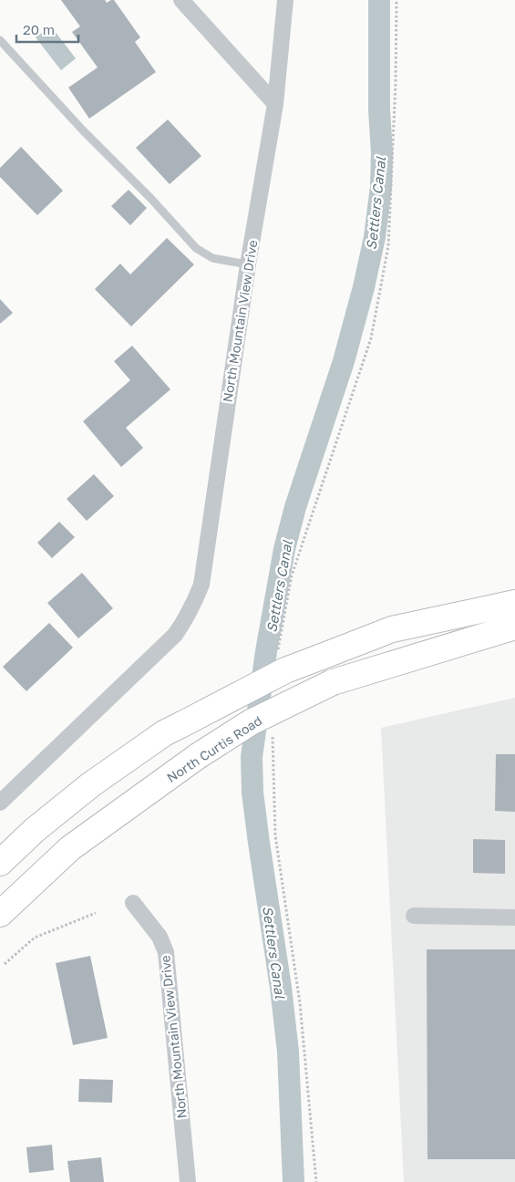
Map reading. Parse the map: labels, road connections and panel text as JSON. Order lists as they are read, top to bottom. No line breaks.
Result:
{"streets":{"main road":["North Curtis Road"],"street":["North Mountain View Drive"]},"water":["Settlers Canal"],"scale_bar":"20 m"}
